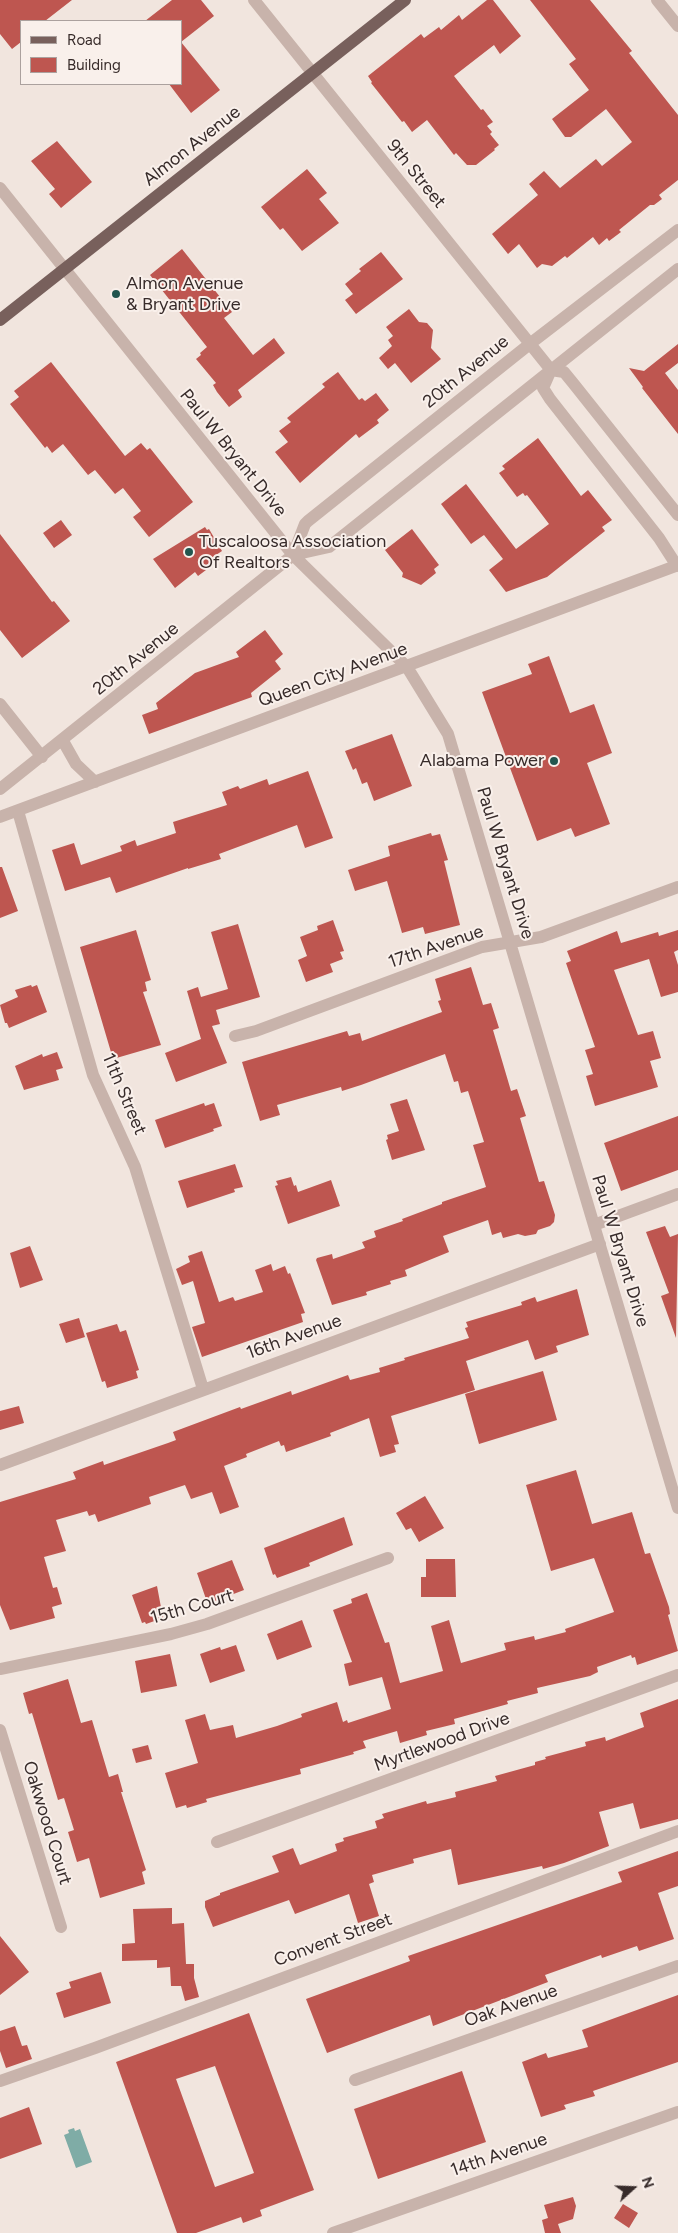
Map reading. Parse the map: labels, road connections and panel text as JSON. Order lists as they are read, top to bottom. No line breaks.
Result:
{"streets":{"main road":["Almon Avenue"],"street":["9th Street","20th Avenue","Paul W Bryant Drive","Queen City Avenue","17th Avenue","11th Street","16th Avenue","15th Court","Myrtlewood Drive","Oakwood Court","Convent Street","Oak Avenue","14th Avenue"]},"crossings":[["Almon Avenue","9th Street"],["Almon Avenue","Paul W Bryant Drive"],["9th Street","20th Avenue"],["20th Avenue","Paul W Bryant Drive"],["Paul W Bryant Drive","Queen City Avenue"],["Paul W Bryant Drive","17th Avenue"],["Paul W Bryant Drive","16th Avenue"],["Queen City Avenue","11th Street"],["11th Street","16th Avenue"]],"places":["Almon Avenue & Bryant Drive","Tuscaloosa Association Of Realtors","Alabama Power"],"legend":["Road","Building"],"north":"right"}
